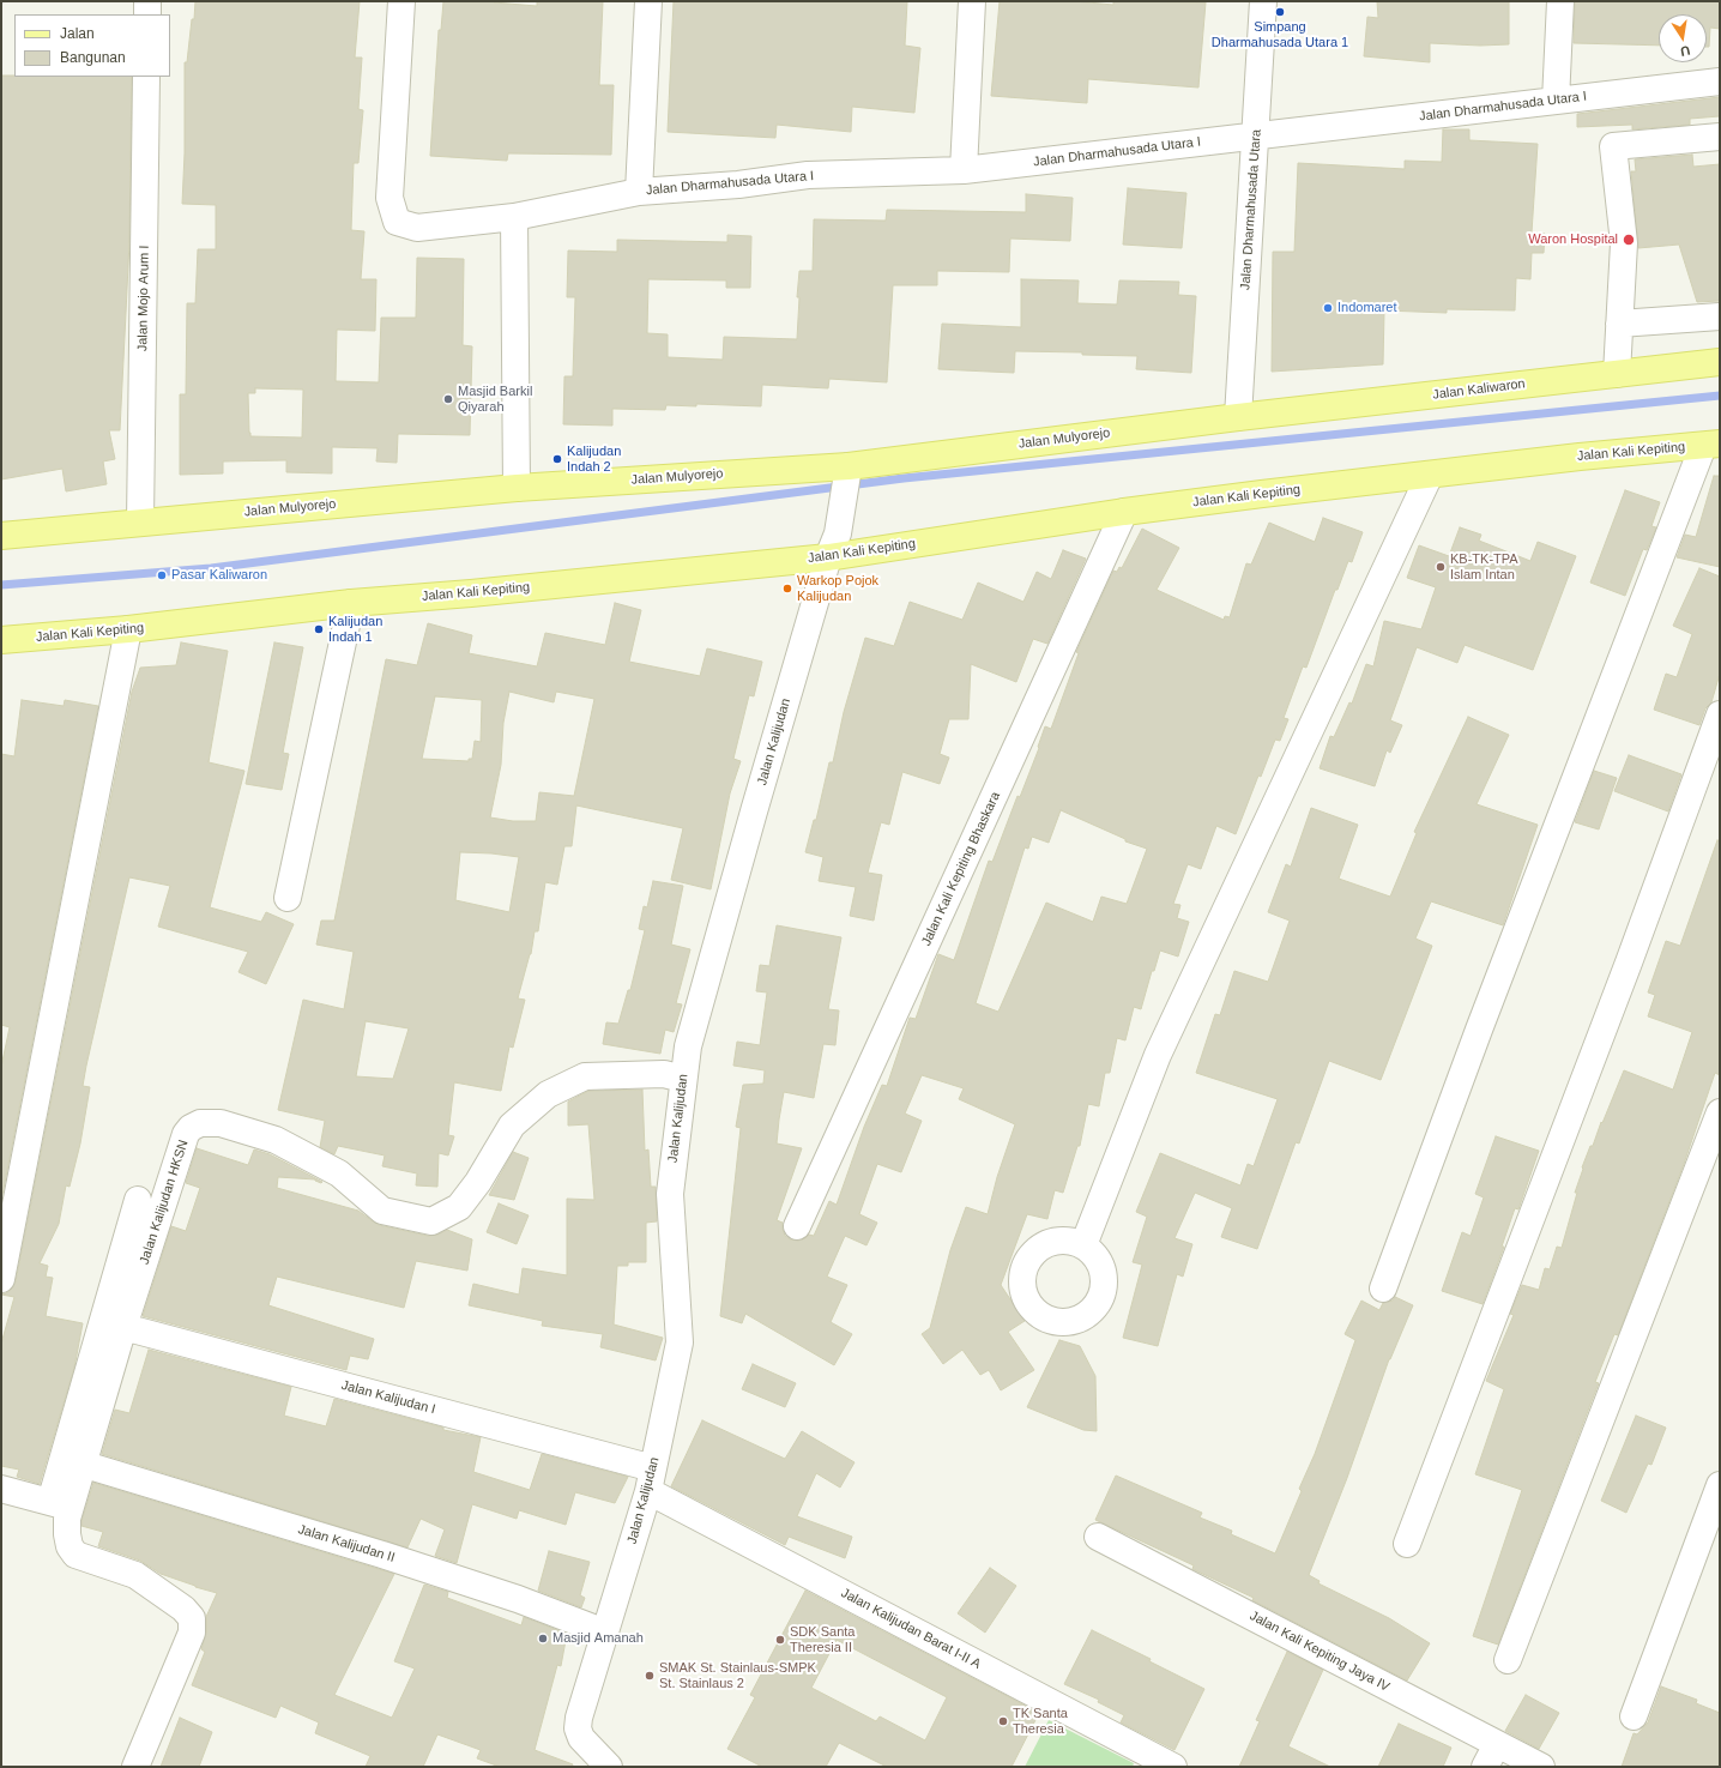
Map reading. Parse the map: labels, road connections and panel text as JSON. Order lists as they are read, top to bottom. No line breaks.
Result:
{"streets":{"main road":["Jalan Kaliwaron","Jalan Mulyorejo","Jalan Kali Kepiting"],"street":["Jalan Dharmahusada Utara I","Jalan Dharmahusada Utara","Jalan Mojo Arum I","Jalan Kalijudan","Jalan Kali Kepiting Bhaskara","Jalan Kalijudan HKSN","Jalan Kalijudan I","Jalan Kalijudan II","Jalan Kalijudan Barat I-II A","Jalan Kali Kepiting Jaya IV"]},"crossings":[["Jalan Dharmahusada Utara I","Jalan Dharmahusada Utara"],["Jalan Dharmahusada Utara","Jalan Kaliwaron"],["Jalan Dharmahusada Utara","Jalan Mulyorejo"],["Jalan Mojo Arum I","Jalan Mulyorejo"],["Jalan Kaliwaron","Jalan Mulyorejo"],["Jalan Mulyorejo","Jalan Kalijudan"],["Jalan Kali Kepiting","Jalan Kalijudan"],["Jalan Kali Kepiting","Jalan Kali Kepiting Bhaskara"],["Jalan Kalijudan","Jalan Kalijudan HKSN"],["Jalan Kalijudan","Jalan Kalijudan I"],["Jalan Kalijudan","Jalan Kalijudan II"],["Jalan Kalijudan","Jalan Kalijudan Barat I-II A"],["Jalan Kalijudan HKSN","Jalan Kalijudan I"],["Jalan Kalijudan HKSN","Jalan Kalijudan II"],["Jalan Kalijudan I","Jalan Kalijudan Barat I-II A"]],"places":["Simpang Dharmahusada Utara 1","Waron Hospital","Indomaret","Masjid Barkil Qiyarah","Kalijudan Indah 2","KB-TK-TPA Islam Intan","Pasar Kaliwaron","Warkop Pojok Kalijudan","Kalijudan Indah 1","Masjid Amanah","SDK Santa Theresia II","SMAK St. Stainlaus-SMPK St. Stainlaus 2","TK Santa Theresia"],"legend":["Jalan","Bangunan"],"north":"bottom"}
